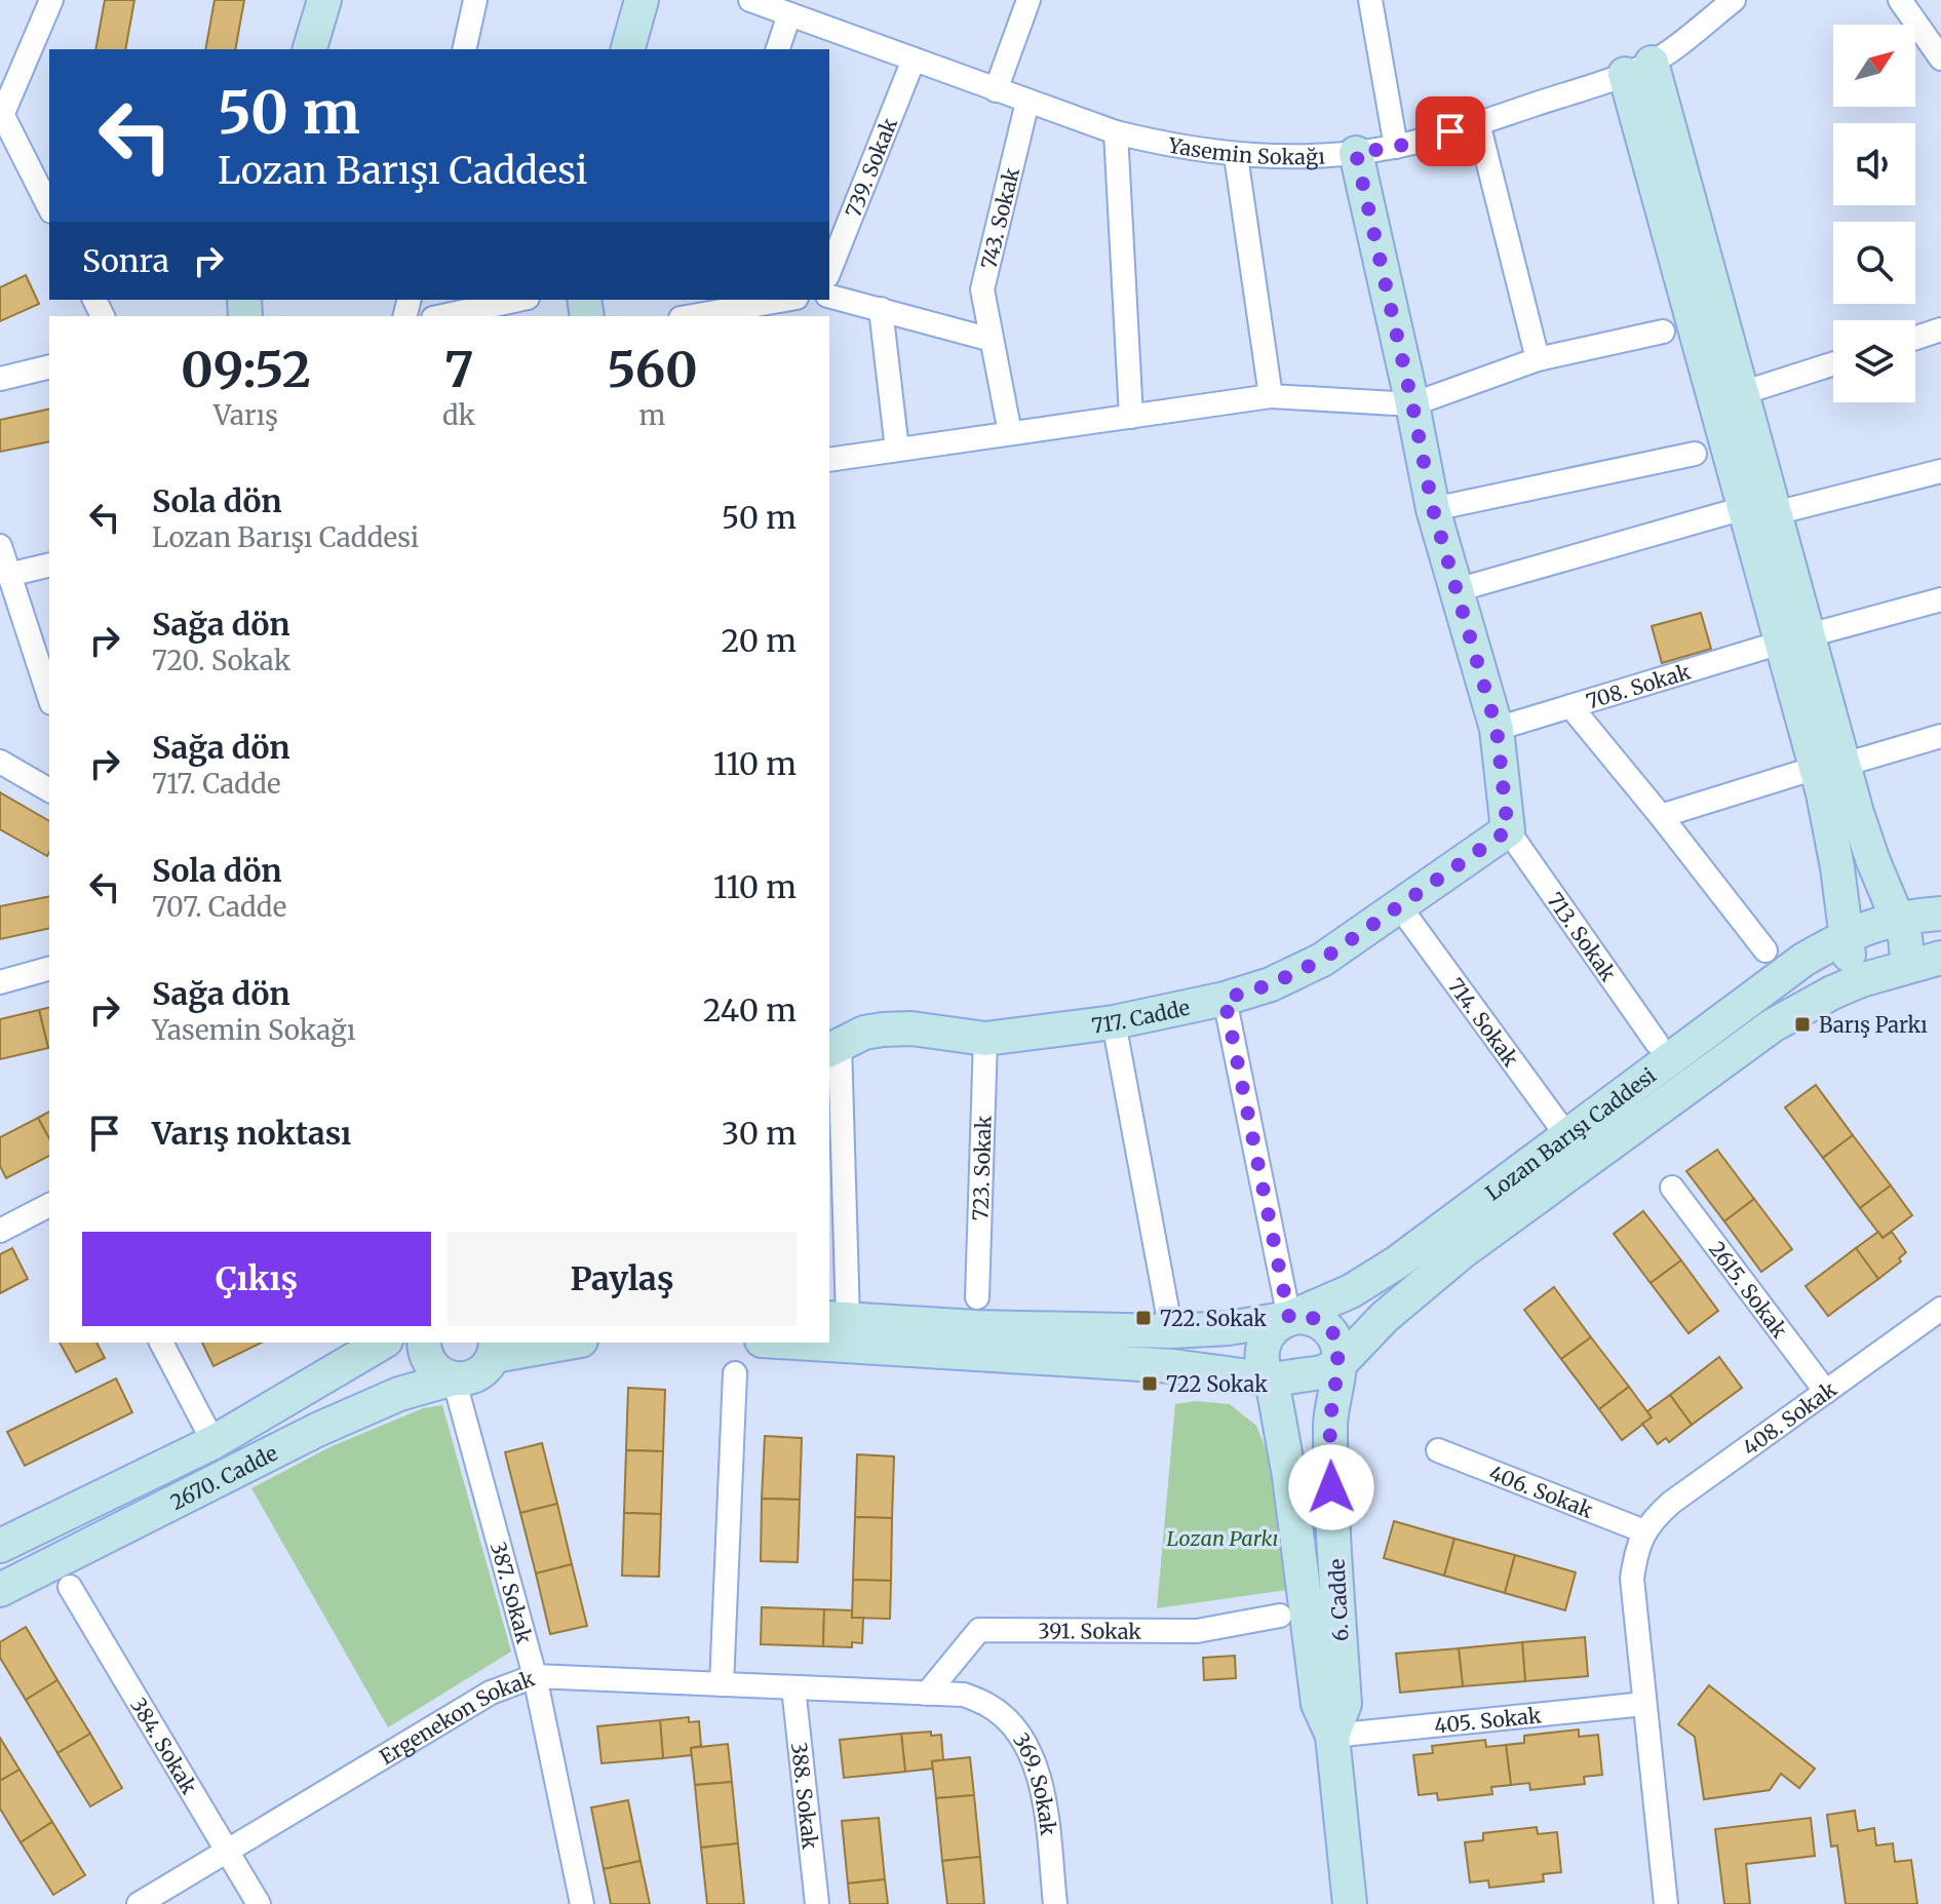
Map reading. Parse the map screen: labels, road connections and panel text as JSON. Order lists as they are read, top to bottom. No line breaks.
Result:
{"streets":{"main road":["717. Cadde","Lozan Barışı Caddesi","2670. Cadde","6. Cadde"],"street":["Yasemin Sokağı","739. Sokak","743. Sokak","708. Sokak","713. Sokak","714. Sokak","723. Sokak","2615. Sokak","408. Sokak","406. Sokak","387. Sokak","391. Sokak","405. Sokak","Ergenekon Sokak","384. Sokak","369. Sokak","388. Sokak"]},"crossings":[["Yasemin Sokağı","739. Sokak"],["Yasemin Sokağı","743. Sokak"],["713. Sokak","717. Cadde"],["717. Cadde","714. Sokak"],["717. Cadde","723. Sokak"],["714. Sokak","Lozan Barışı Caddesi"],["Lozan Barışı Caddesi","6. Cadde"],["2615. Sokak","408. Sokak"],["408. Sokak","406. Sokak"],["2670. Cadde","387. Sokak"],["387. Sokak","Ergenekon Sokak"],["6. Cadde","405. Sokak"],["391. Sokak","Ergenekon Sokak"],["Ergenekon Sokak","384. Sokak"],["Ergenekon Sokak","369. Sokak"],["Ergenekon Sokak","388. Sokak"]],"parks":["Lozan Parkı"],"places":{"transit":["Barış Parkı","722. Sokak","722 Sokak"]},"north":"top right","page":{"turn":["50 m","Lozan Barışı Caddesi"],"then":"Sonra","eta":["09:52","Varış","7","dk","560","m"],"list":[{"name":"Sola dön","note":"Lozan Barışı Caddesi","value":"50 m"},{"name":"Sağa dön","note":"720. Sokak","value":"20 m"},{"name":"Sağa dön","note":"717. Cadde","value":"110 m"},{"name":"Sola dön","note":"707. Cadde","value":"110 m"},{"name":"Sağa dön","note":"Yasemin Sokağı","value":"240 m"},{"name":"Varış noktası","value":"30 m"}],"buttons":["Çıkış","Paylaş"]}}
